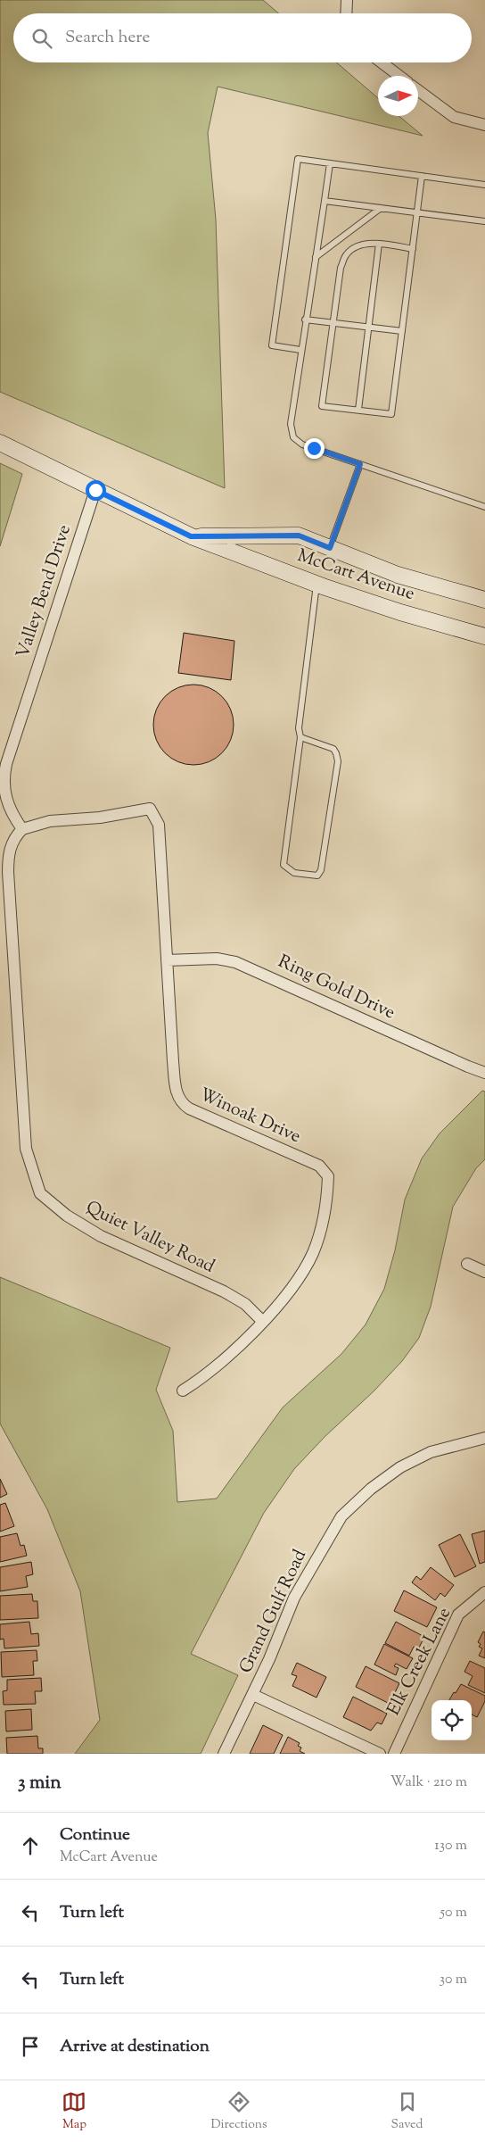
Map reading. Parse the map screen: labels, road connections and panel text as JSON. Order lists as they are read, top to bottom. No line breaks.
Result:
{"streets":{"street":["McCart Avenue","Valley Bend Drive","Ring Gold Drive","Winoak Drive","Quiet Valley Road","Grand Gulf Road","Elk Creek Lane"]},"crossings":[["McCart Avenue","Valley Bend Drive"],["Valley Bend Drive","Winoak Drive"],["Valley Bend Drive","Quiet Valley Road"],["Ring Gold Drive","Winoak Drive"],["Winoak Drive","Quiet Valley Road"]],"north":"right","page":{"search":"Search here","heading":["3 min","Walk · 210 m"],"list":[["Continue","McCart Avenue","130 m"],["Turn left","50 m"],["Turn left","30 m"],"Arrive at destination"],"nav":["Map","Directions","Saved"]}}
